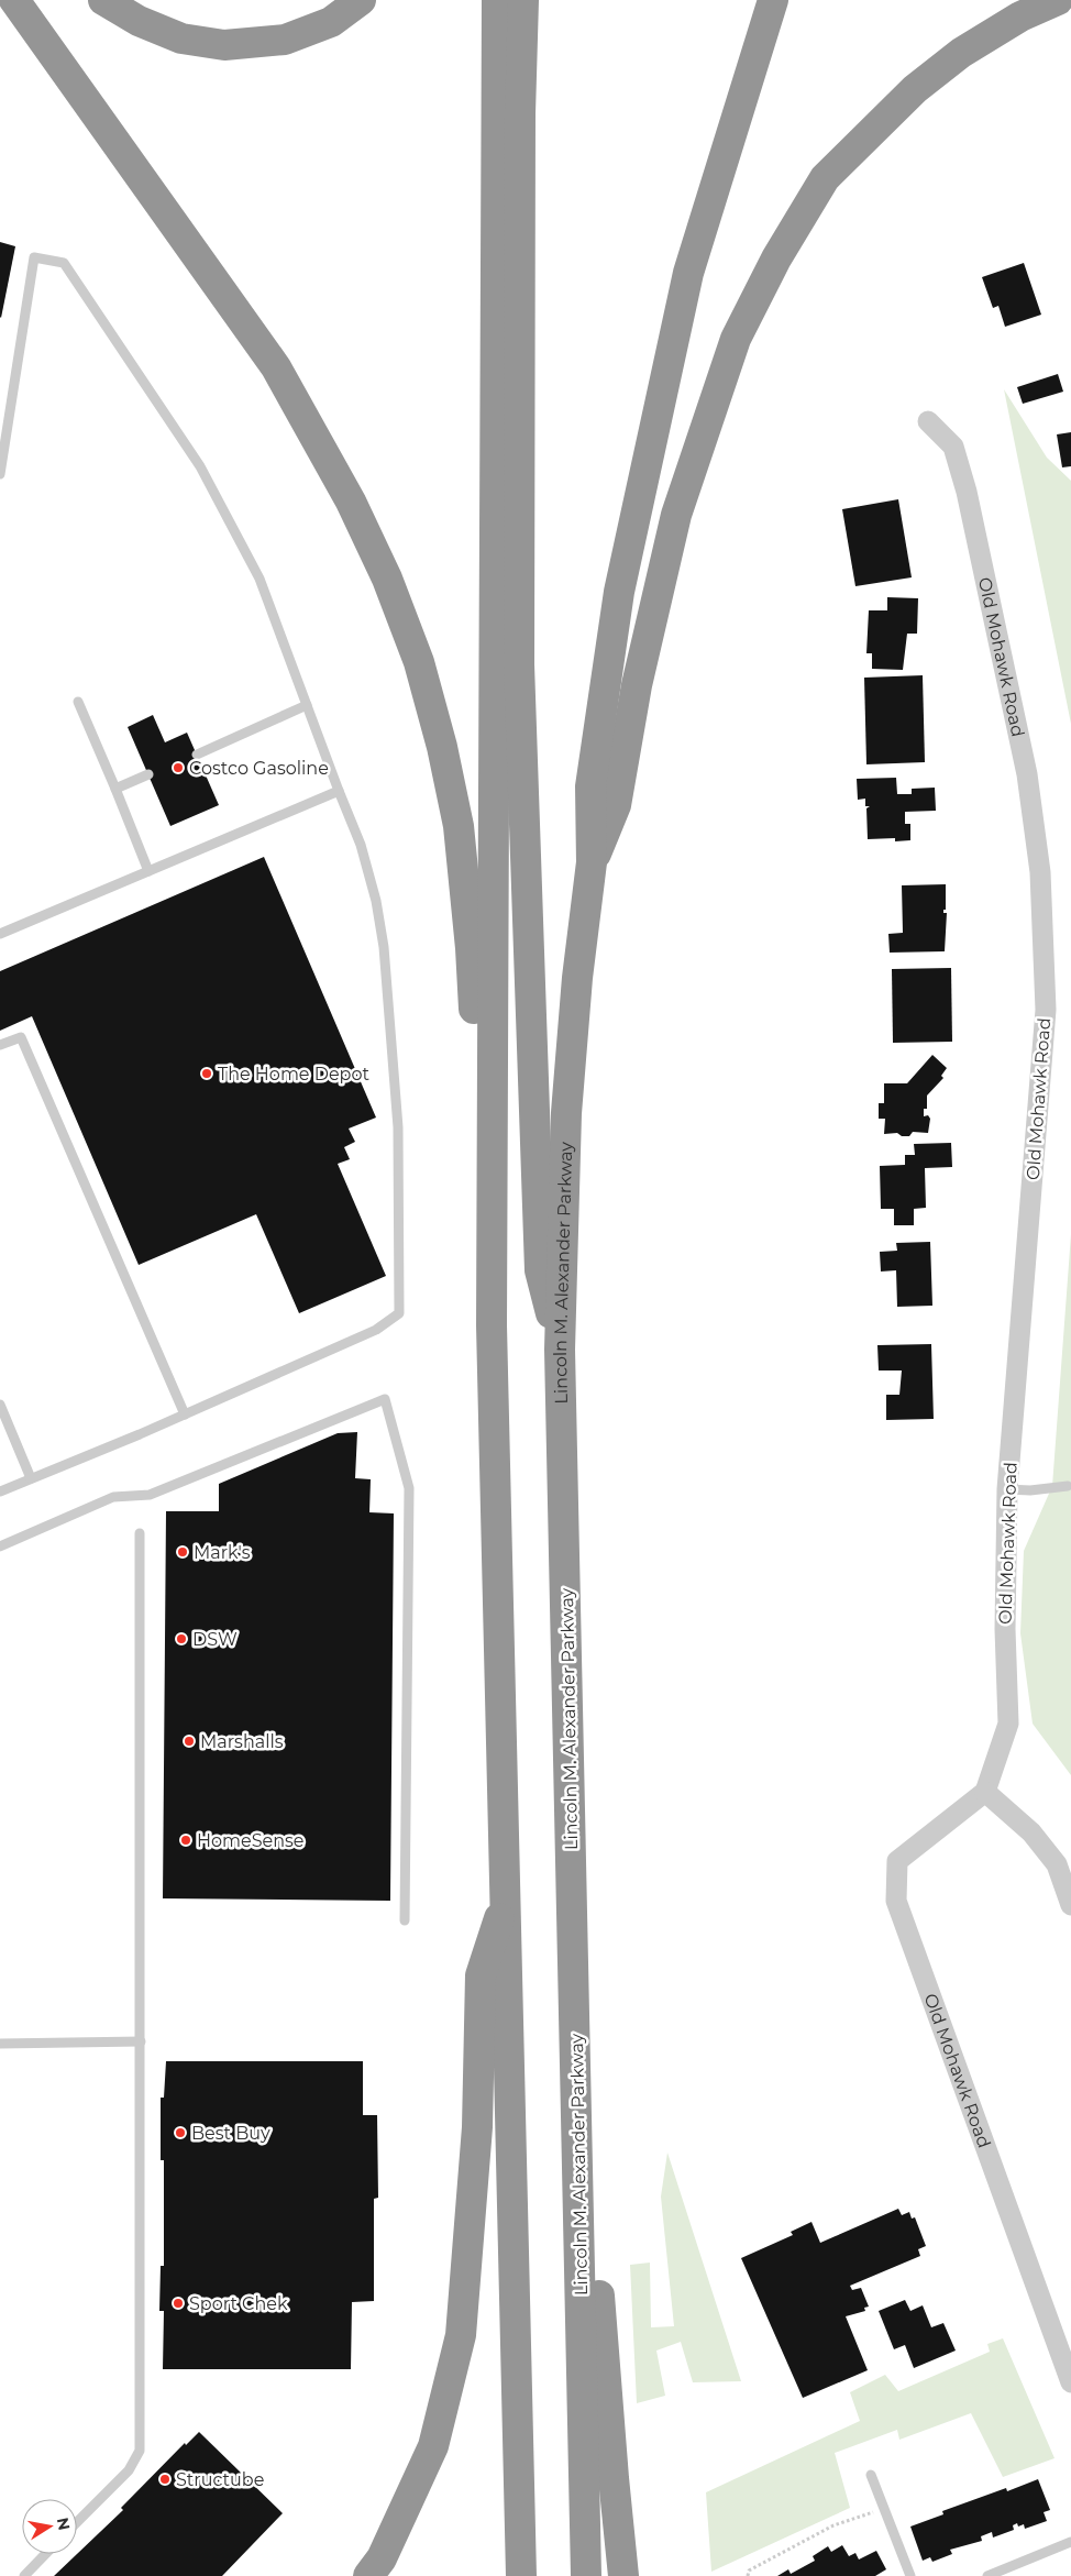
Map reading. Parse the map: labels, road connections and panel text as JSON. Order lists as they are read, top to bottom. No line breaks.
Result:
{"streets":{"highway":["Lincoln M. Alexander Parkway"],"street":["Old Mohawk Road"]},"places":["Costco Gasoline","The Home Depot","Mark's","DSW","Marshalls","HomeSense","Best Buy","Sport Chek","Structube"],"north":"right"}
